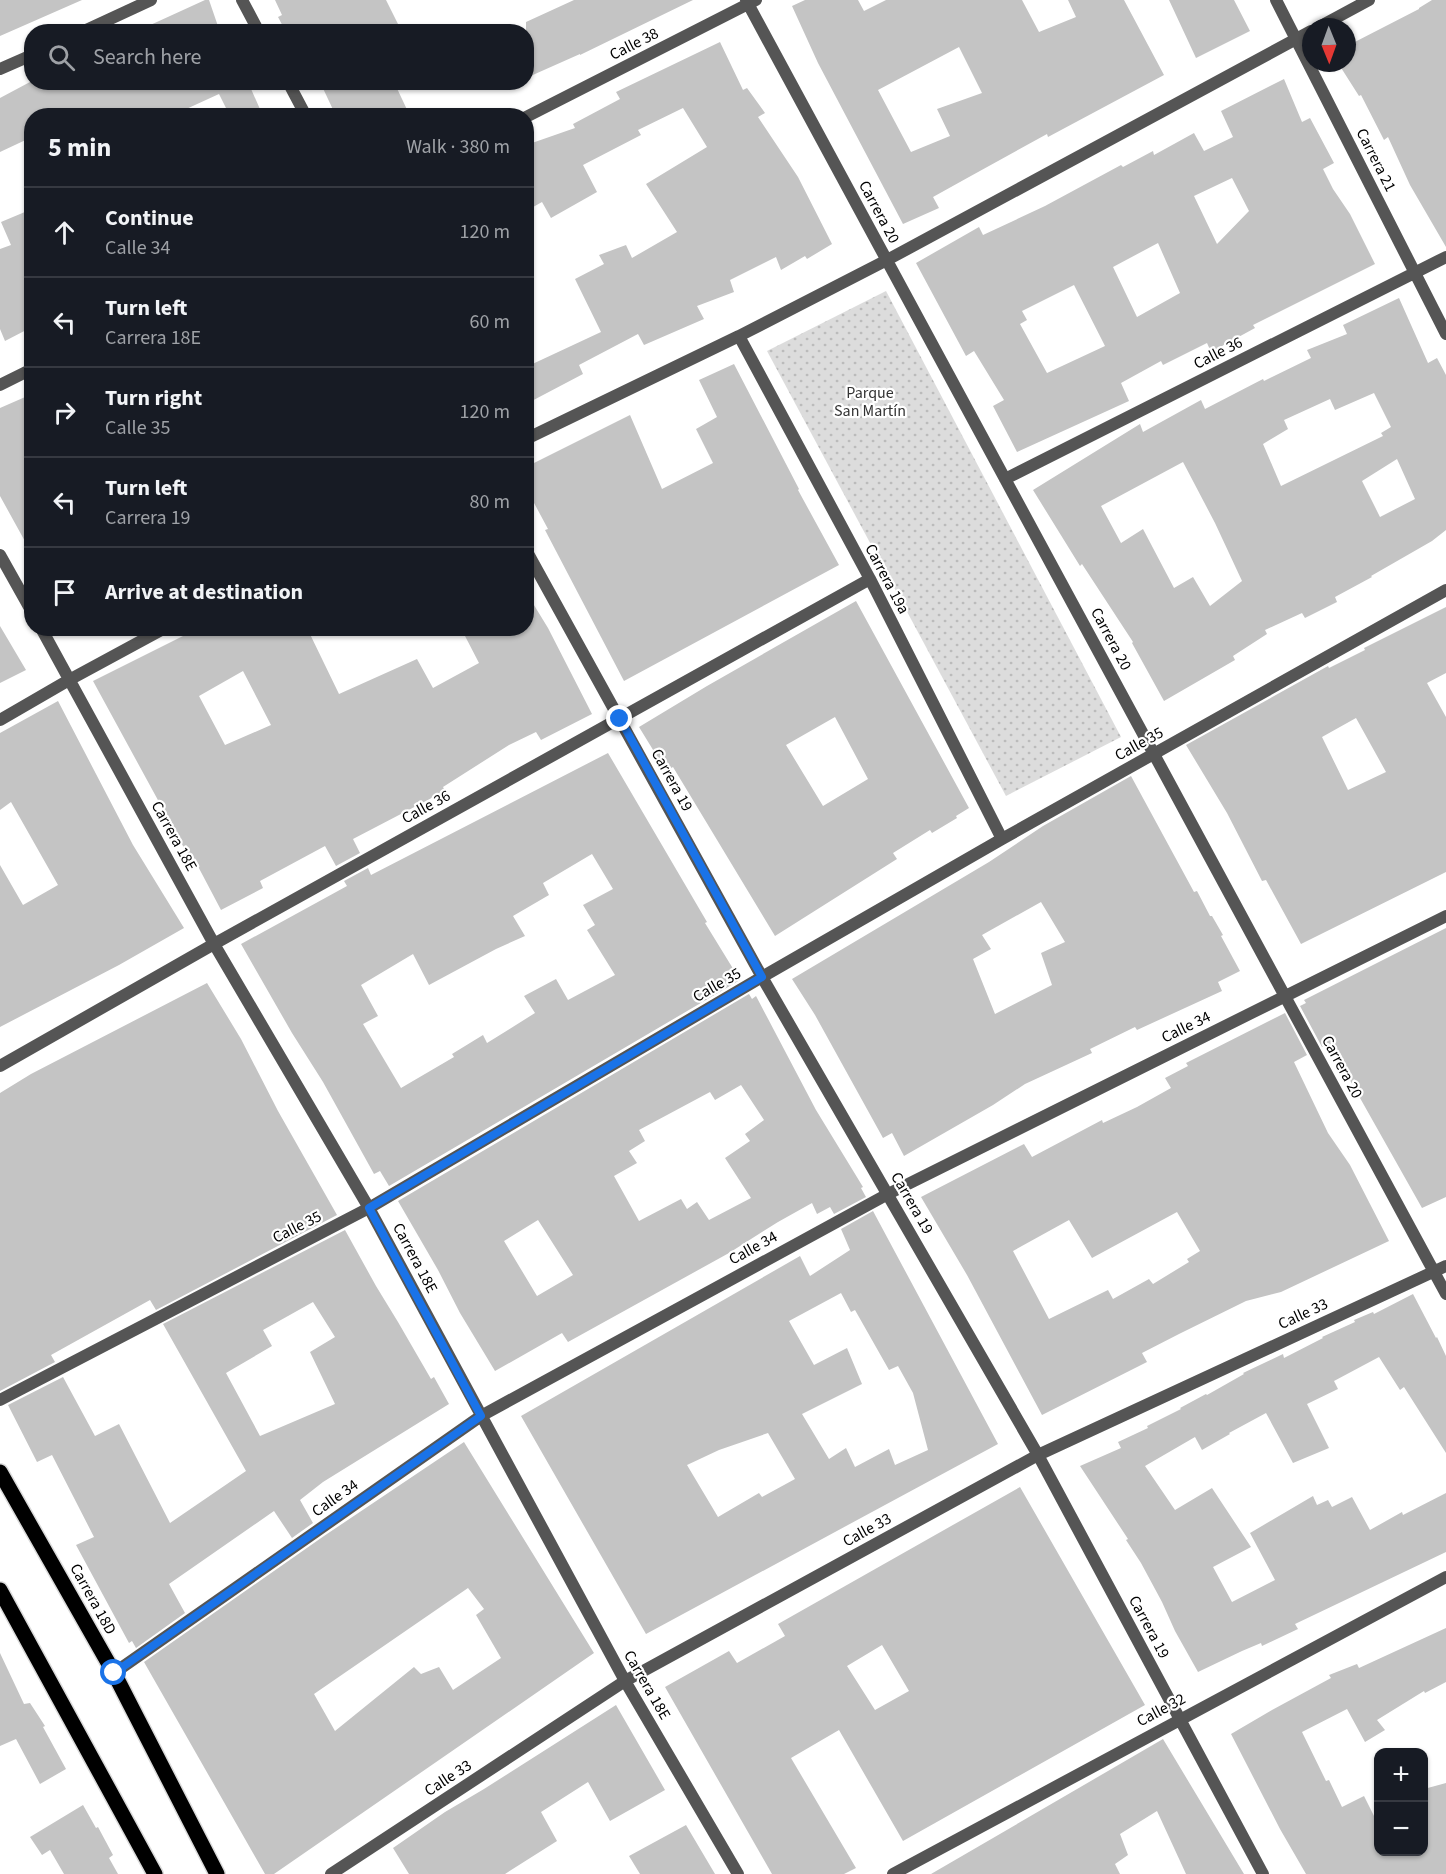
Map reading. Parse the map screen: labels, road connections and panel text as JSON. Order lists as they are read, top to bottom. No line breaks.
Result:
{"streets":{"main road":["Carrera 18D"],"street":["Calle 38","Carrera 21","Carrera 20","Calle 36","Carrera 19a","Calle 35","Carrera 19","Carrera 18E","Calle 34","Calle 33","Calle 32"]},"crossings":[["Calle 38","Carrera 20"],["Carrera 21","Calle 36"],["Carrera 20","Calle 36"],["Carrera 20","Calle 35"],["Carrera 20","Calle 34"],["Carrera 20","Calle 33"],["Calle 36","Carrera 19a"],["Calle 36","Carrera 19"],["Calle 36","Carrera 18E"],["Carrera 19a","Calle 35"],["Calle 35","Carrera 19"],["Calle 35","Carrera 18E"],["Carrera 19","Calle 34"],["Carrera 19","Calle 33"],["Carrera 19","Calle 32"],["Carrera 18E","Calle 34"],["Carrera 18E","Calle 33"],["Calle 34","Carrera 18D"]],"parks":["Parque San Martín"],"north":"bottom","page":{"search":"Search here","heading":["5 min","Walk · 380 m"],"list":[["Continue","Calle 34","120 m"],["Turn left","Carrera 18E","60 m"],["Turn right","Calle 35","120 m"],["Turn left","Carrera 19","80 m"],"Arrive at destination"],"map_buttons":["+","−"]}}
